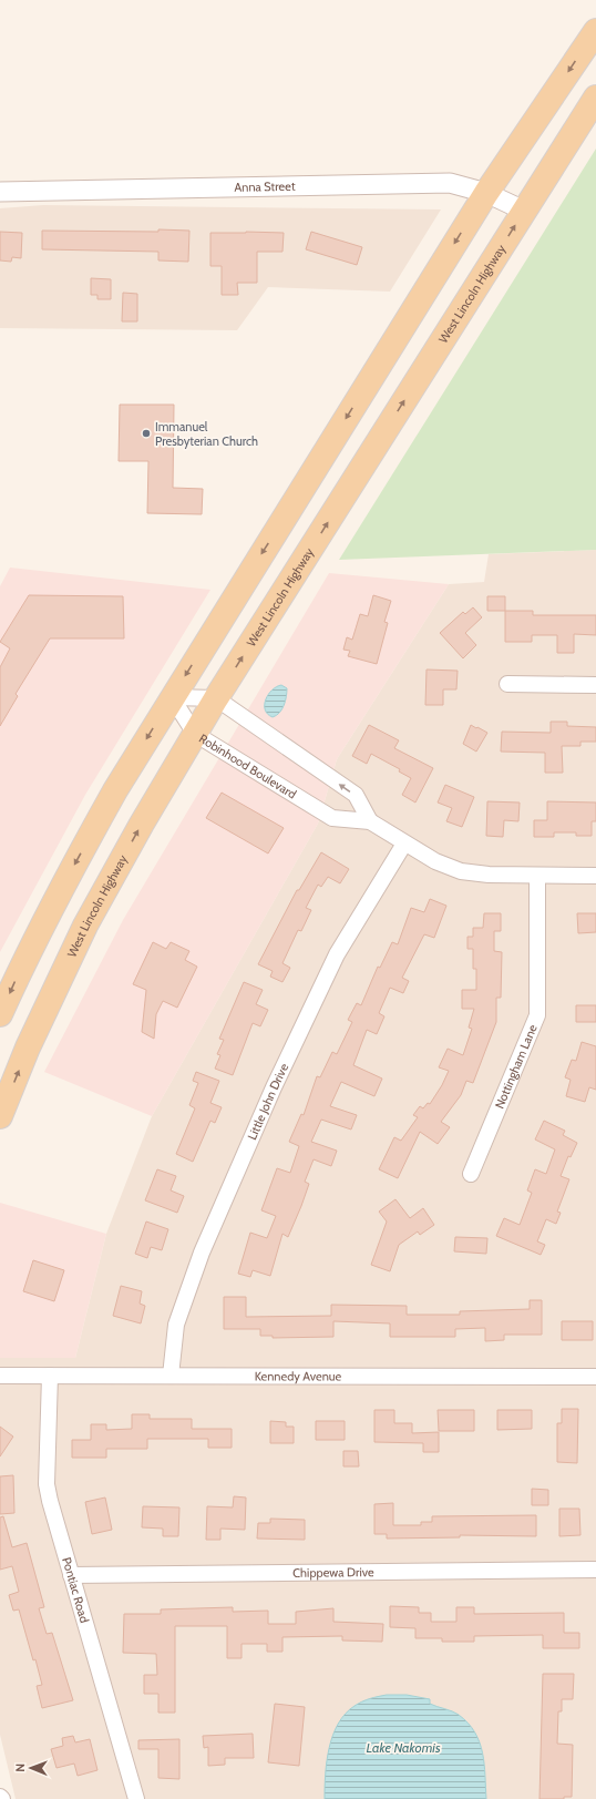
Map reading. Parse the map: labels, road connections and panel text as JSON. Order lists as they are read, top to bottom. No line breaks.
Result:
{"streets":{"main road":["West Lincoln Highway"],"street":["Anna Street","Robinhood Boulevard","Nottingham Lane","Little John Drive","Kennedy Avenue","Chippewa Drive","Pontiac Road"]},"crossings":[["Anna Street","West Lincoln Highway"],["West Lincoln Highway","Robinhood Boulevard"],["Robinhood Boulevard","Nottingham Lane"],["Robinhood Boulevard","Little John Drive"],["Little John Drive","Kennedy Avenue"],["Kennedy Avenue","Pontiac Road"],["Chippewa Drive","Pontiac Road"]],"water":["Lake Nakomis"],"places":["Immanuel Presbyterian Church"],"north":"left"}
